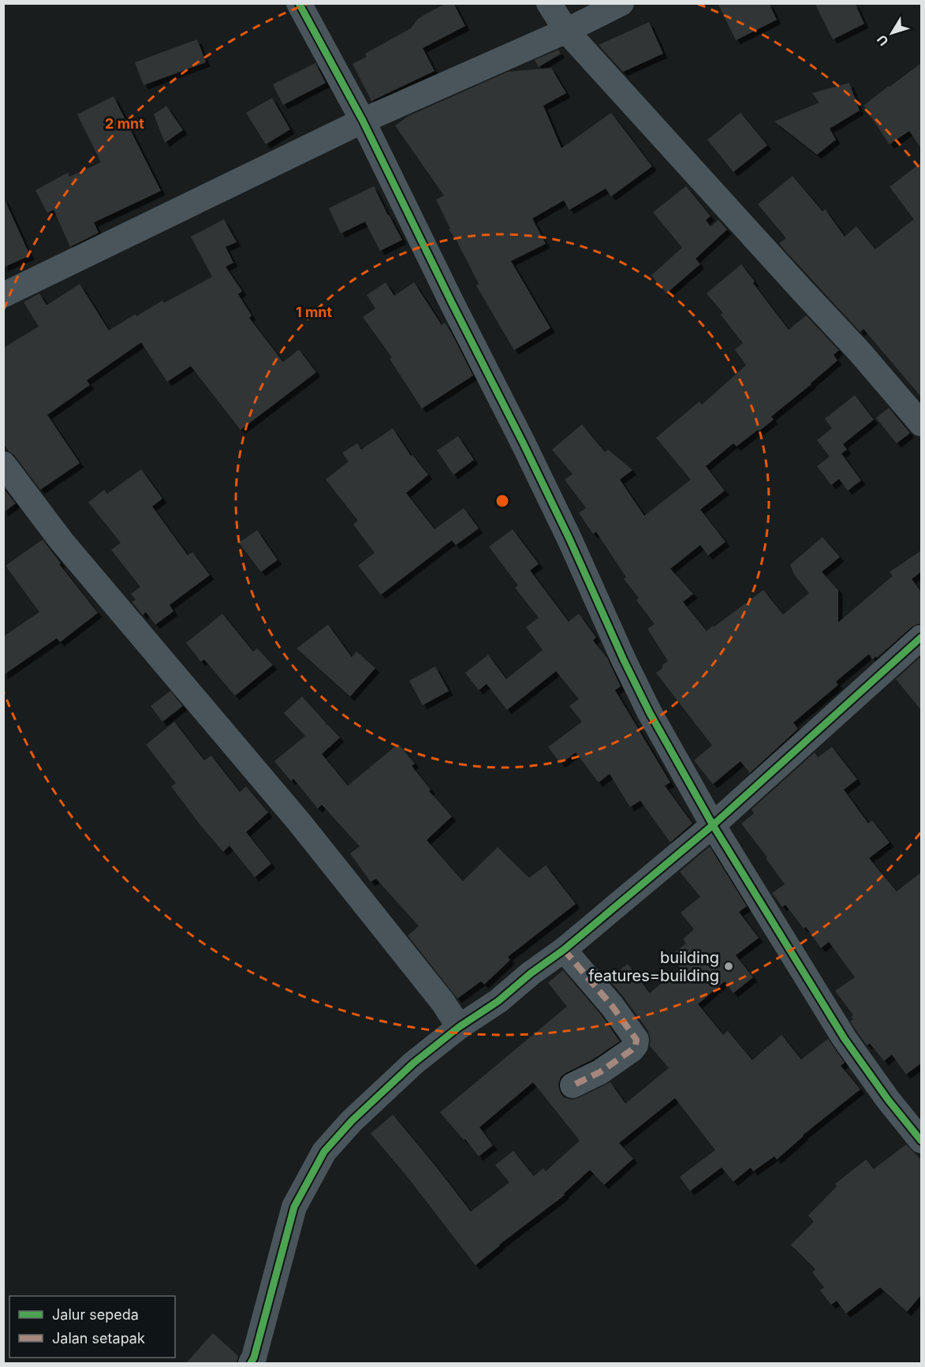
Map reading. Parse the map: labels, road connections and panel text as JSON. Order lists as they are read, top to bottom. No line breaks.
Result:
{"places":["building features=building"],"legend":["Jalur sepeda","Jalan setapak"],"north":"bottom left","rings":["2 mnt","1 mnt"]}
